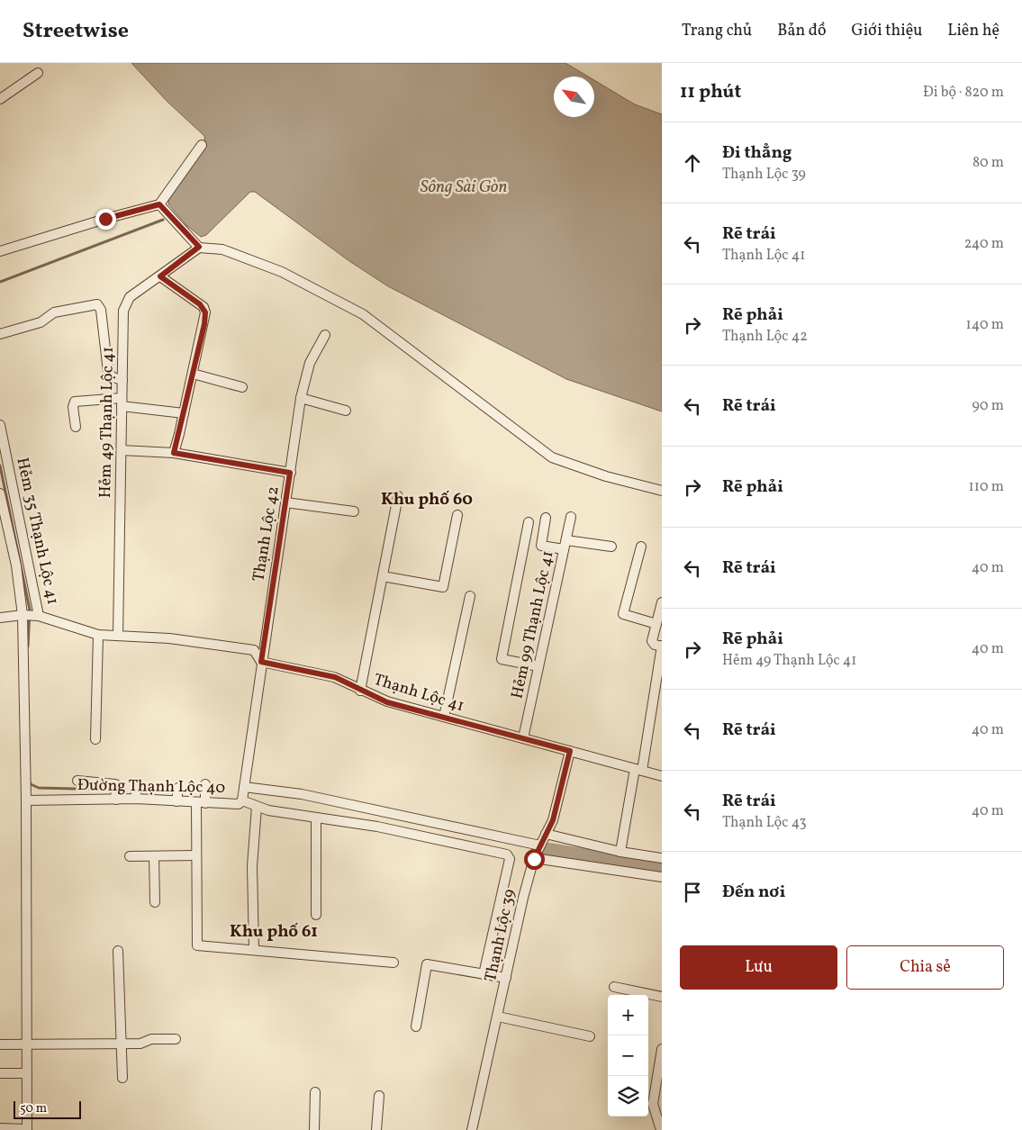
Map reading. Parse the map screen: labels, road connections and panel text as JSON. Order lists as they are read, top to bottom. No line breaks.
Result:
{"streets":{"street":["Hẻm 49 Thạnh Lộc 41","Hẻm 35 Thạnh Lộc 41","Thạnh Lộc 42","Hẻm 99 Thạnh Lộc 41","Thạnh Lộc 41","Đường Thạnh Lộc 40","Thạnh Lộc 39"]},"crossings":[["Hẻm 49 Thạnh Lộc 41","Thạnh Lộc 41"],["Hẻm 35 Thạnh Lộc 41","Thạnh Lộc 41"],["Thạnh Lộc 42","Thạnh Lộc 41"],["Thạnh Lộc 42","Đường Thạnh Lộc 40"],["Hẻm 99 Thạnh Lộc 41","Thạnh Lộc 41"],["Thạnh Lộc 41","Đường Thạnh Lộc 40"],["Thạnh Lộc 41","Thạnh Lộc 39"]],"districts":["Khu phố 60","Khu phố 61"],"water":["Sông Sài Gòn"],"scale_bar":"50 m","north":"top left","page":{"header":"Streetwise","nav":["Trang chủ","Bản đồ","Giới thiệu","Liên hệ"],"heading":["11 phút","Đi bộ · 820 m"],"list":[["Đi thẳng","Thạnh Lộc 39","80 m"],["Rẽ trái","Thạnh Lộc 41","240 m"],["Rẽ phải","Thạnh Lộc 42","140 m"],["Rẽ trái","90 m"],["Rẽ phải","110 m"],["Rẽ trái","40 m"],["Rẽ phải","Hẻm 49 Thạnh Lộc 41","40 m"],["Rẽ trái","40 m"],["Rẽ trái","Thạnh Lộc 43","40 m"],"Đến nơi"],"buttons":["Lưu","Chia sẻ"],"map_buttons":["+","−"],"scale":"50 m"}}
